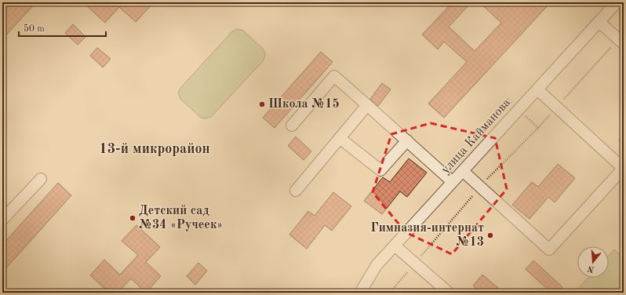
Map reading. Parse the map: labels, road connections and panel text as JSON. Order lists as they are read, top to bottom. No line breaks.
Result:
{"streets":{"street":["улица Кайманова"]},"districts":["13-й микрорайон"],"places":["Школа №15","Детский сад №34 «Ручеек»","Гимназия-интернат №13"],"scale_bar":"50 m","north":"bottom"}
